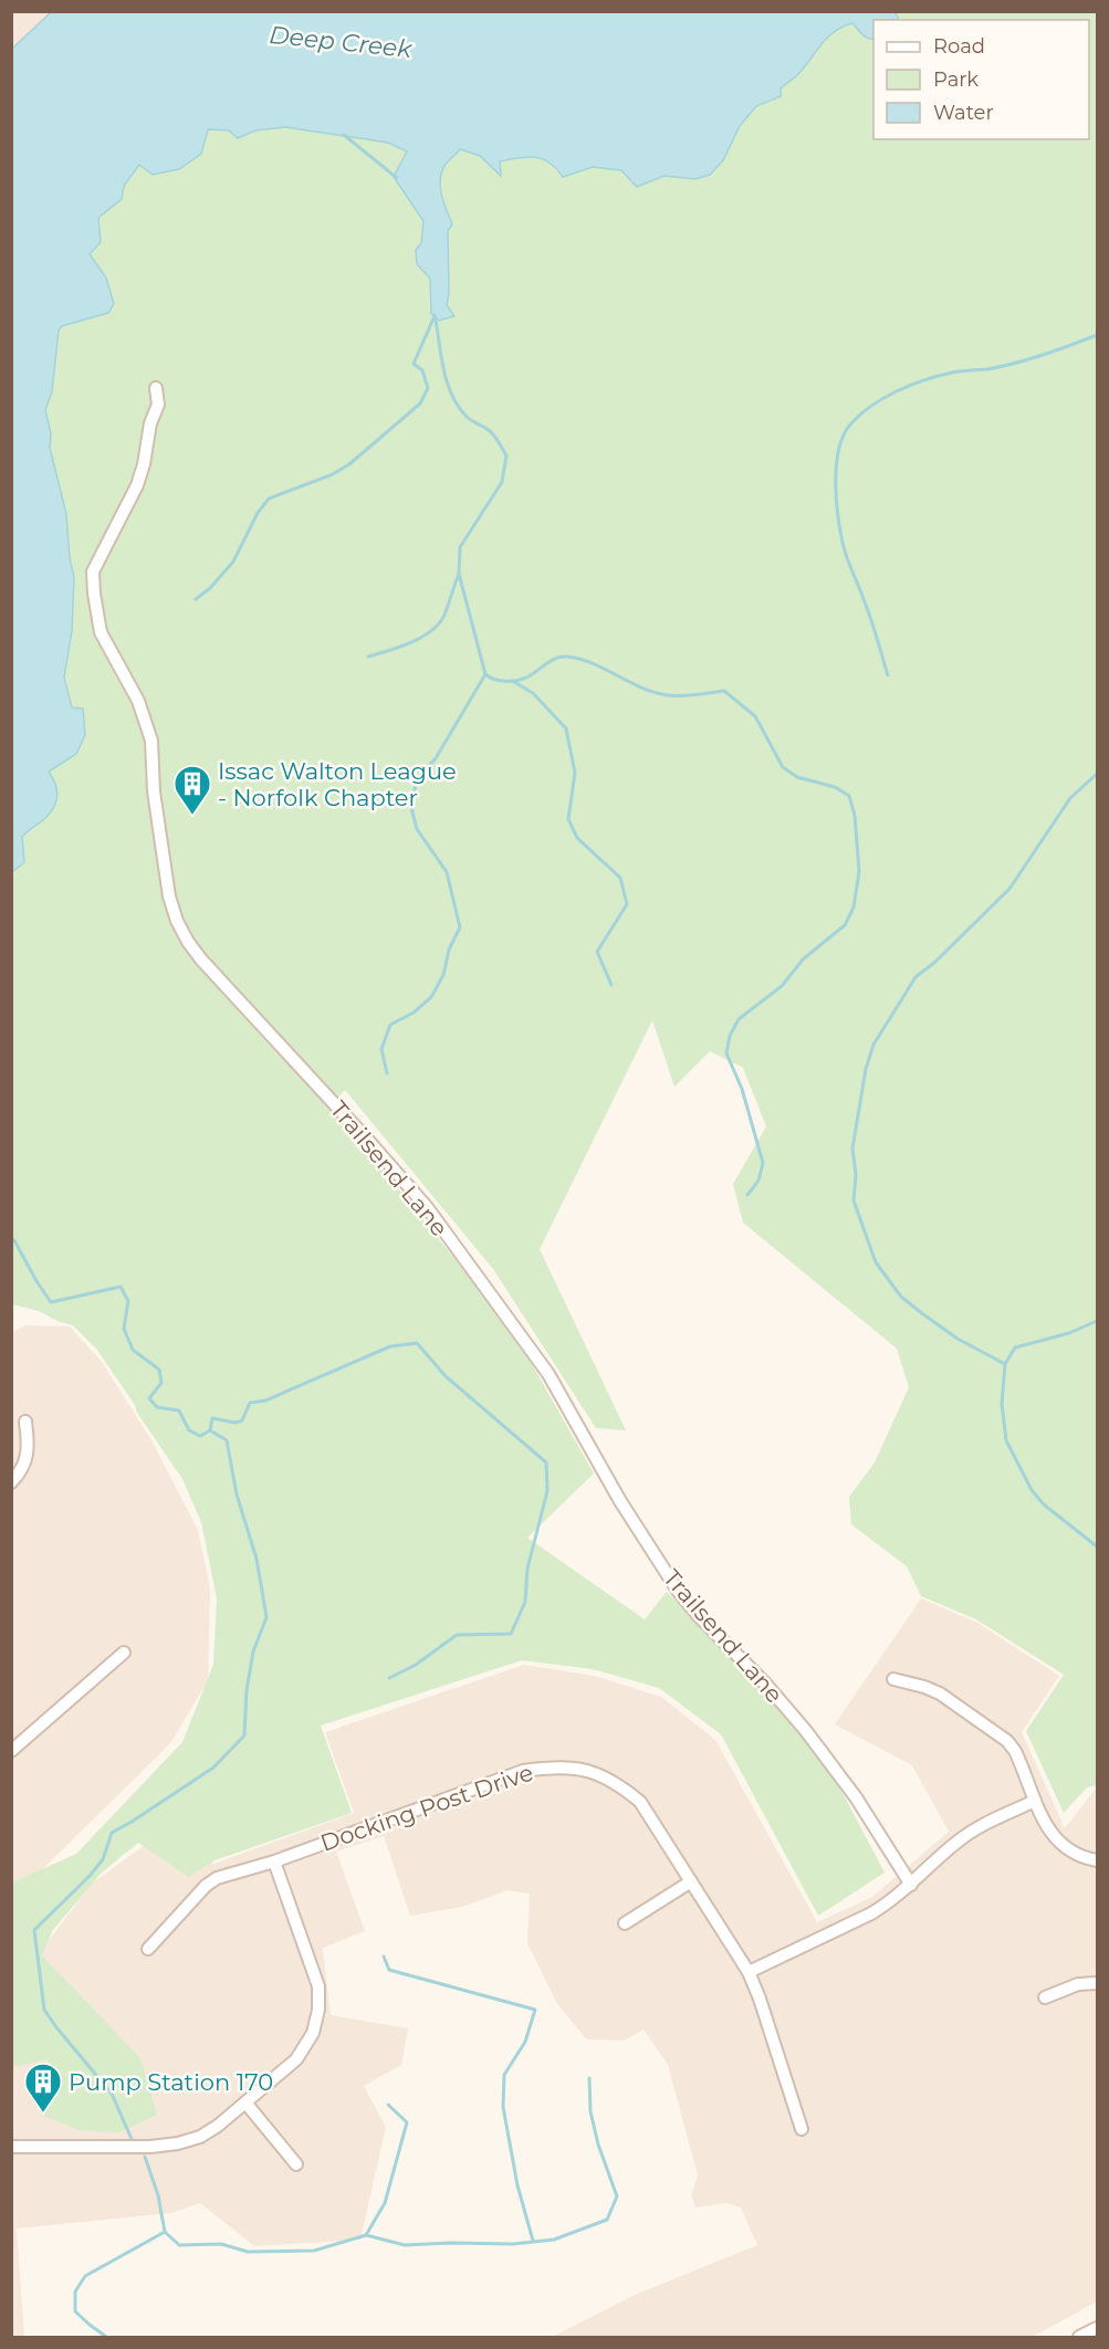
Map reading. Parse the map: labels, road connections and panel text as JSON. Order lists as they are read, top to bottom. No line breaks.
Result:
{"streets":{"street":["Trailsend Lane","Docking Post Drive"]},"water":["Deep Creek"],"places":{"building":["Issac Walton League - Norfolk Chapter","Pump Station 170"]},"legend":["Road","Park","Water"]}
